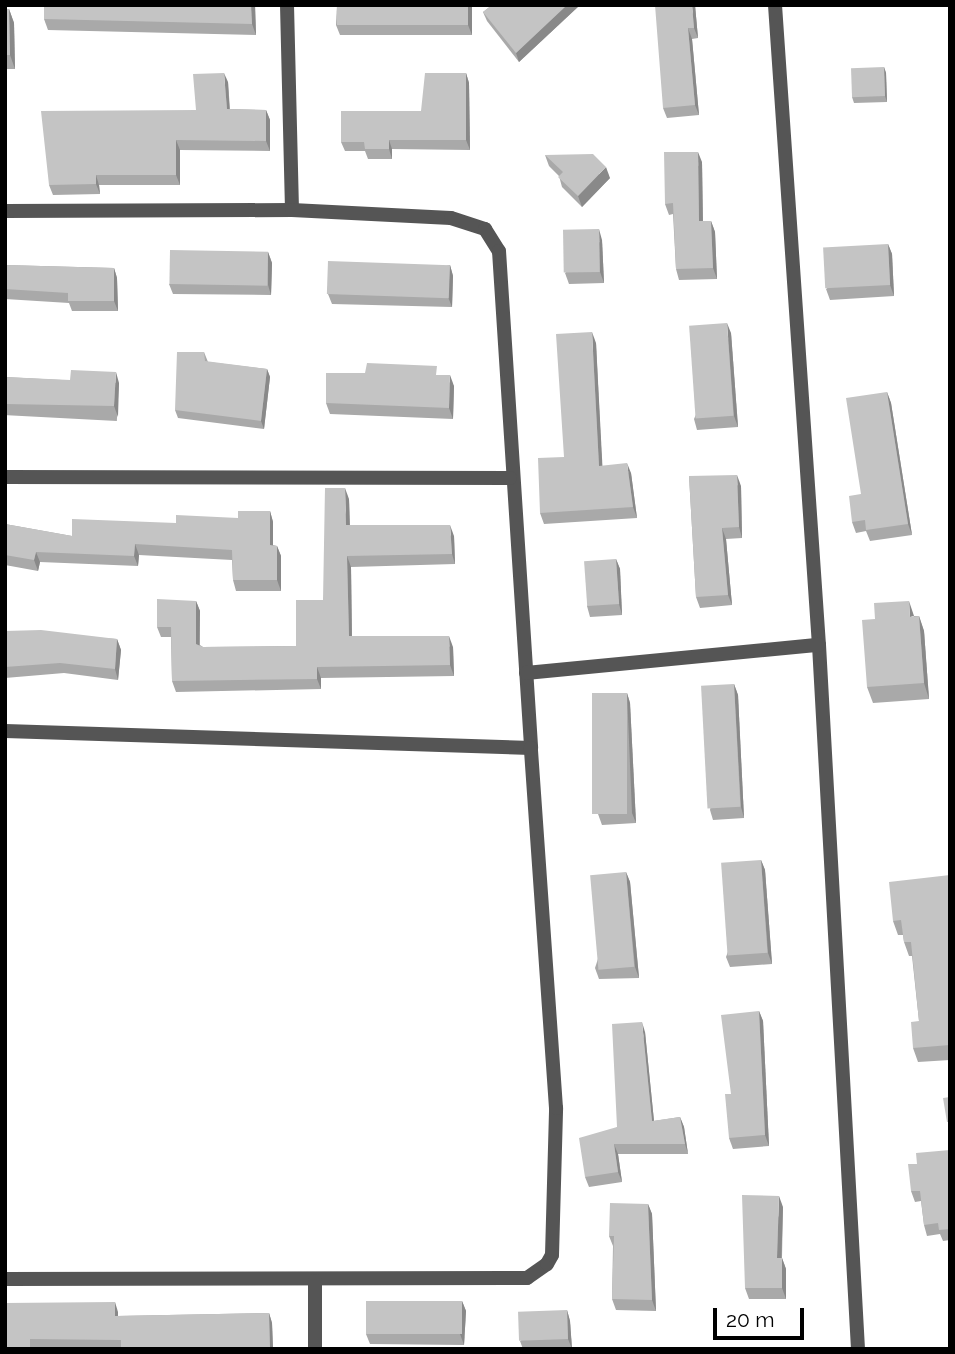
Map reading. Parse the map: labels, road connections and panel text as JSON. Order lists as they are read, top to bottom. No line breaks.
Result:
{"scale_bar":"20 m"}
